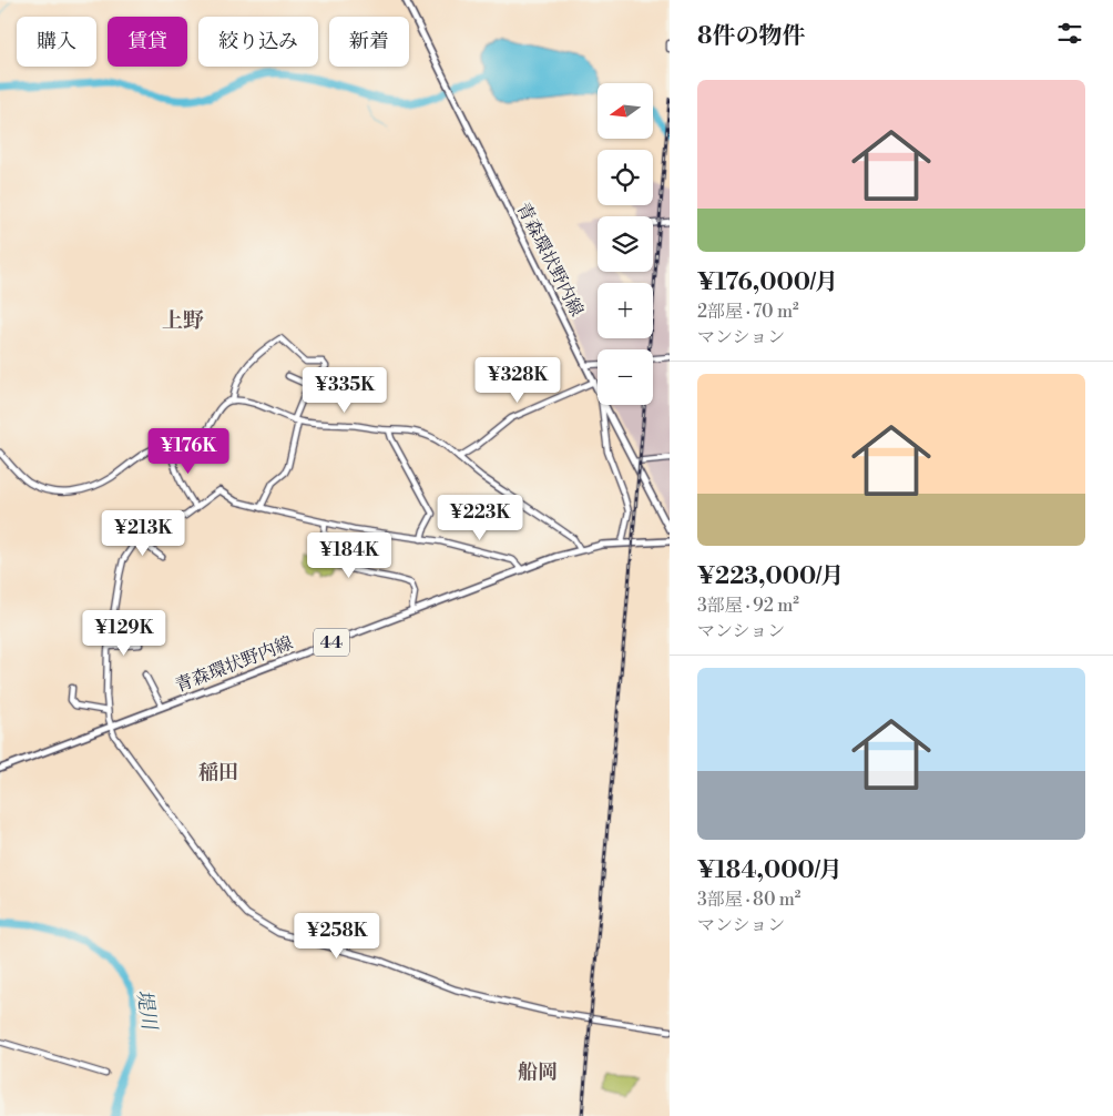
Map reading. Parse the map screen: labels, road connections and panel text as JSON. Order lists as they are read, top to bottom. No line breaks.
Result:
{"streets":{"main road":["青森環状野内線","44"]},"districts":["上野","稲田","船岡"],"water":["堤川"],"north":"left","page":{"heading":"8件の物件","chip":["購入","賃貸","絞り込み","新着"],"list":[{"name":"¥176,000/月","note":"2部屋 · 70 m² · マンション"},{"name":"¥223,000/月","note":"3部屋 · 92 m² · マンション"},{"name":"¥184,000/月","note":"3部屋 · 80 m² · マンション"}],"map_buttons":["+","−"],"price":["¥328K","¥335K","¥176K","¥223K","¥213K","¥184K","¥129K","¥258K"]}}
